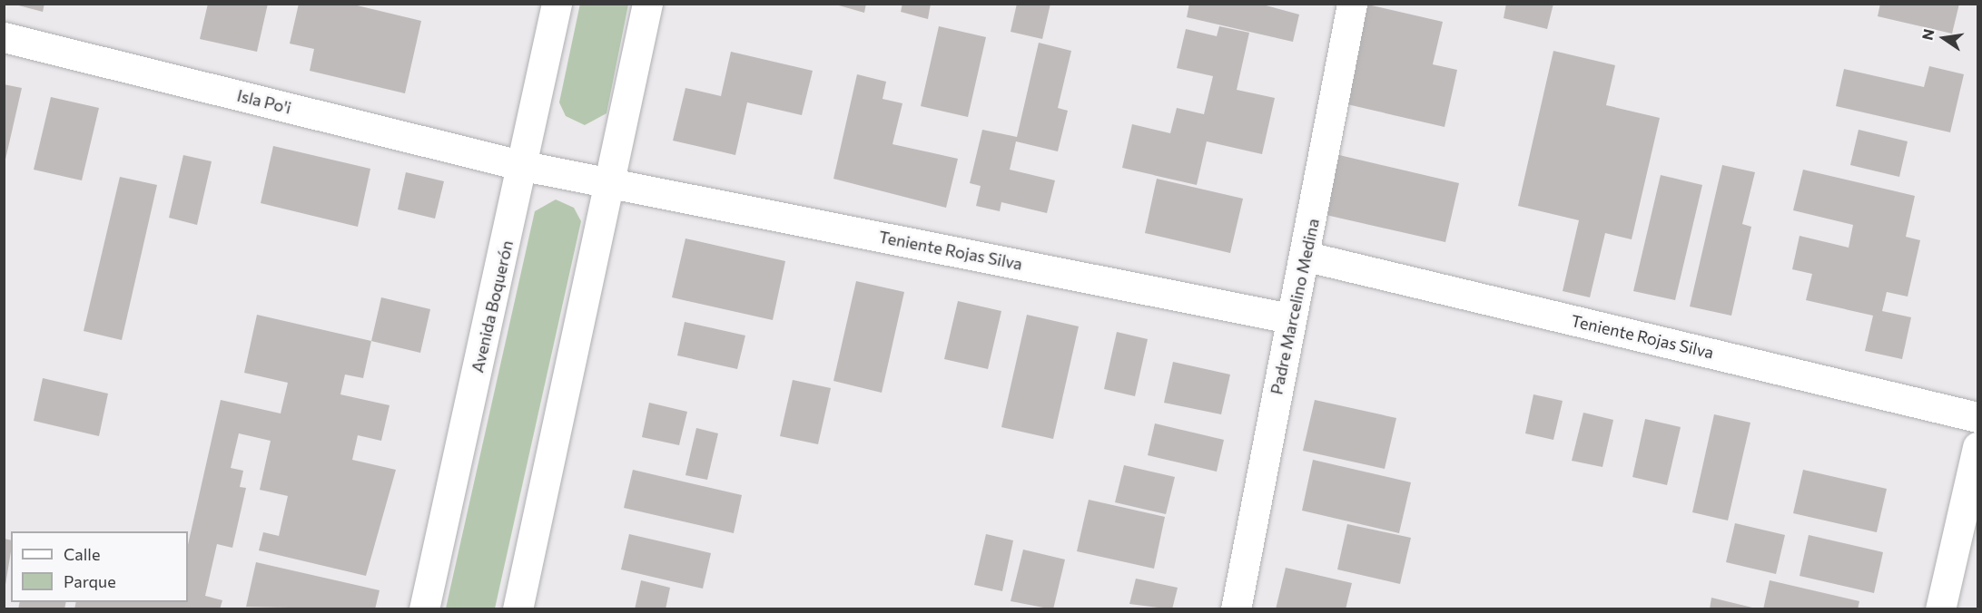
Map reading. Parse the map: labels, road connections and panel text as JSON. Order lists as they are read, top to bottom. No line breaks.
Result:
{"streets":{"street":["Isla Po'i","Teniente Rojas Silva","Avenida Boquerón","Padre Marcelino Medina"]},"crossings":[["Isla Po'i","Teniente Rojas Silva"],["Isla Po'i","Avenida Boquerón"],["Teniente Rojas Silva","Padre Marcelino Medina"]],"legend":["Calle","Parque"],"north":"left"}
